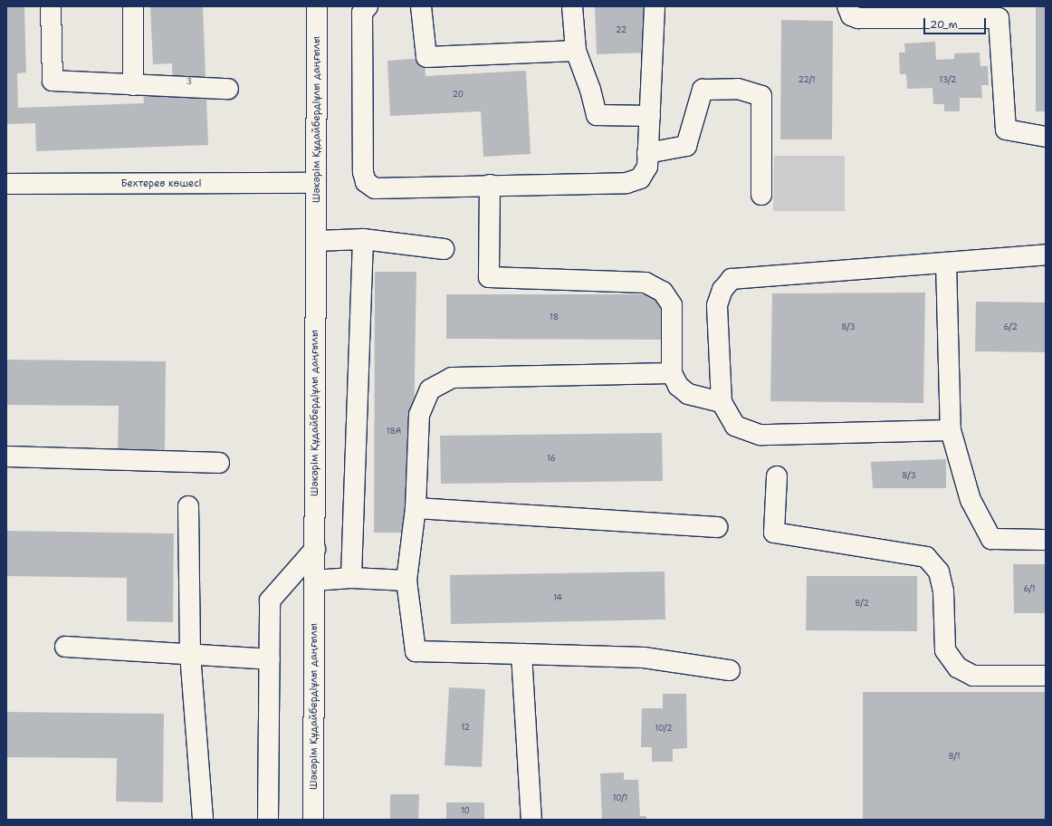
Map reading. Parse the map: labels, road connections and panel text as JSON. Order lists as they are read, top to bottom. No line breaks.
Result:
{"streets":{"main road":["Шәкәрім Құдайбердіұлы даңғылы","Бехтерев көшесі"]},"crossings":[["Шәкәрім Құдайбердіұлы даңғылы","Бехтерев көшесі"]],"house_numbers":["22","22/1","13/2","3","20","18","8/3","6/2","18А","16","8/3","6/1","14","8/2","12","10/2","8/1","10/1","10"],"scale_bar":"20 m"}
